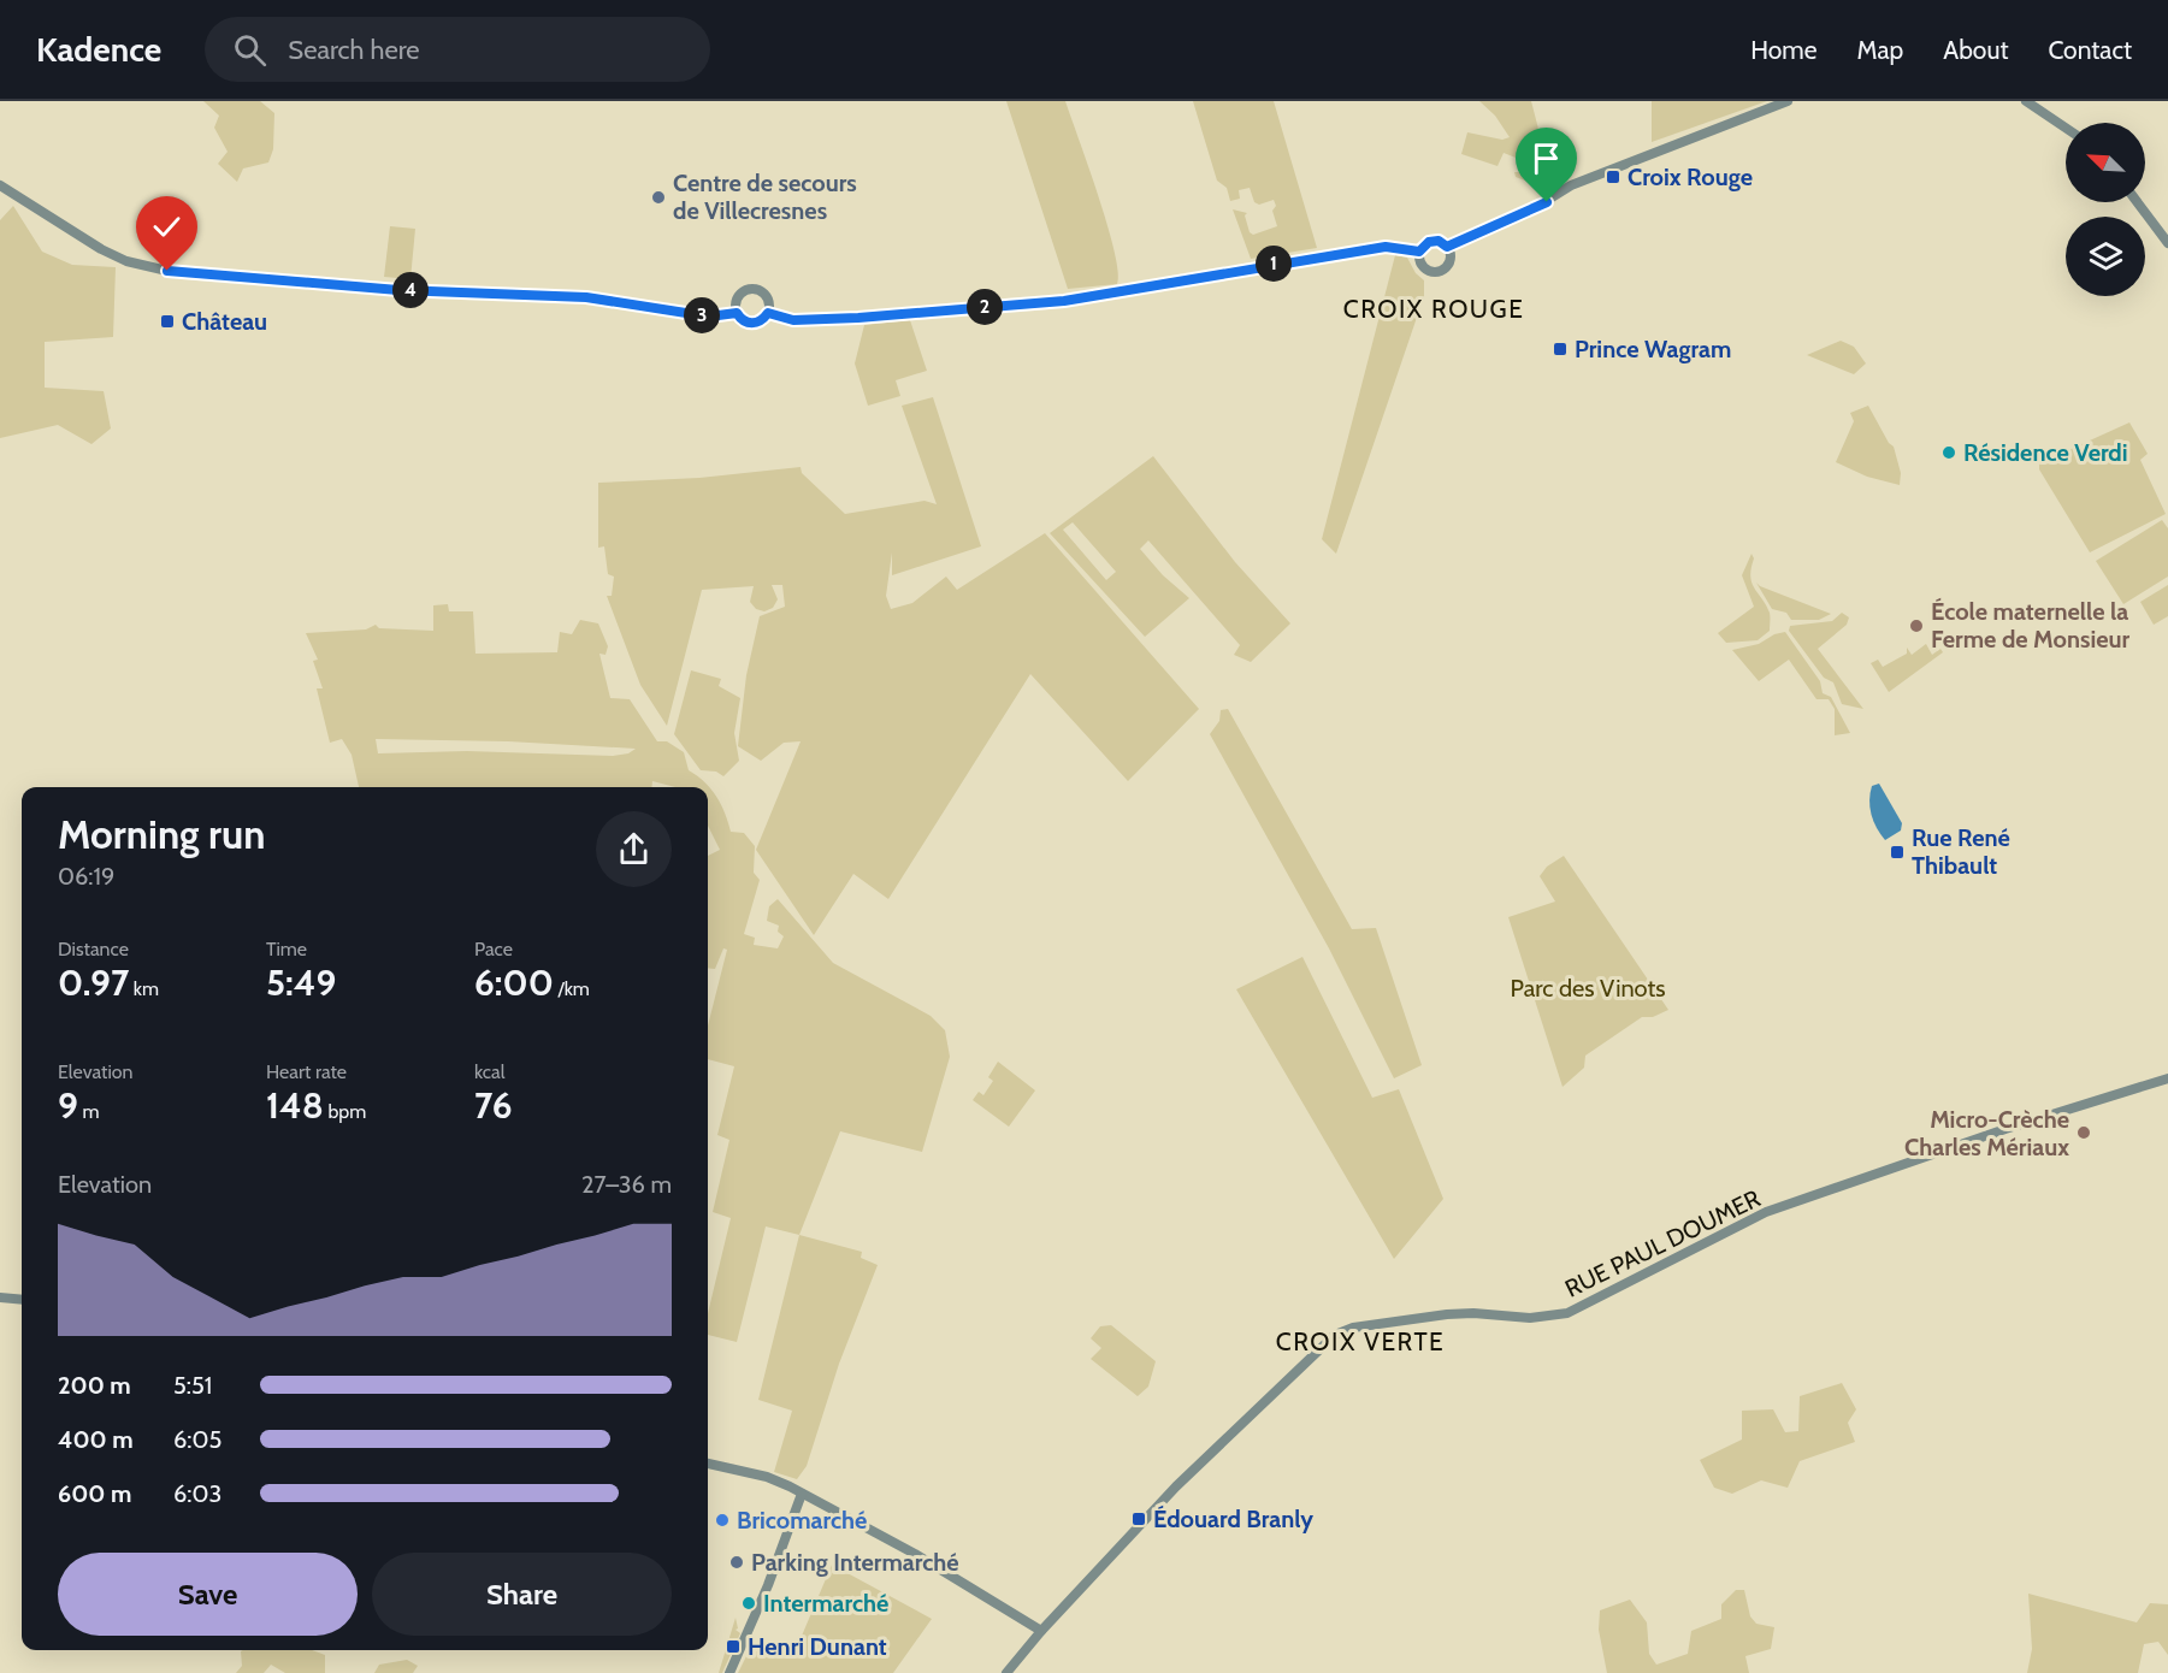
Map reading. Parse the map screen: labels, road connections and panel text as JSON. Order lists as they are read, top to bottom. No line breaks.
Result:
{"streets":{"street":["RUE PAUL DOUMER"]},"districts":["CROIX ROUGE","CROIX VERTE"],"parks":["Parc des Vinots"],"places":{"transit":["Croix Rouge","Château","Prince Wagram","Rue René Thibault","Édouard Branly","Henri Dunant"],"other":["Centre de secours de Villecresnes","Résidence Verdi","École maternelle la Ferme de Monsieur","Micro-Crèche Charles Mériaux","Bricomarché","Parking Intermarché","Intermarché"]},"north":"top left","page":{"header":"Kadence","search":"Search here","nav":["Home","Map","About","Contact"],"pins":["1","4","2","3"],"heading":["Morning run","06:19"],"stats":[["Distance","0.97 km"],["Time","5:49"],["Pace","6:00 /km"],["Elevation","9 m"],["Heart rate","148 bpm"],["kcal","76"]],"chart":["Elevation","27–36 m"],"list":[{"name":"200 m","note":"5:51"},{"name":"400 m","note":"6:05"},{"name":"600 m","note":"6:03"}],"buttons":["Save","Share"]}}
